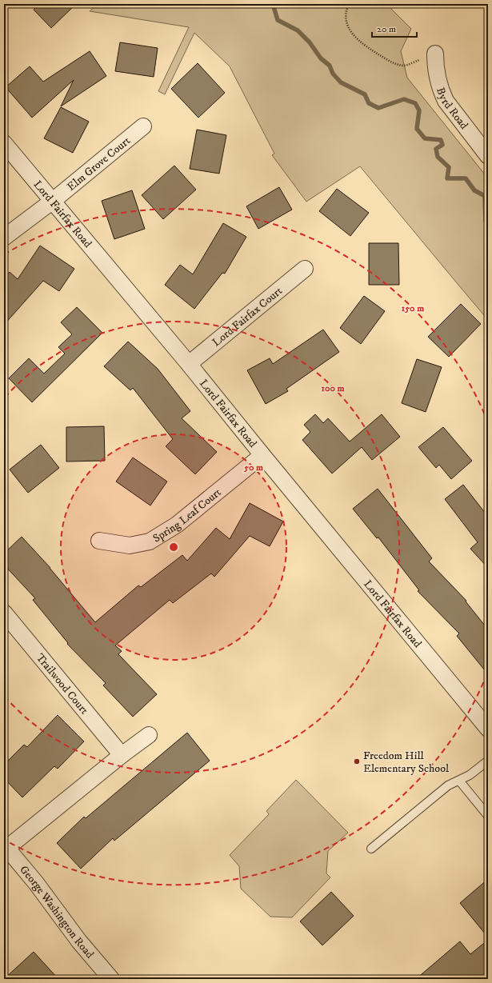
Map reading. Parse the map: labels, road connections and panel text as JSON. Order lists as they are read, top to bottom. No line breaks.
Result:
{"streets":{"street":["Byrd Road","Elm Grove Court","Lord Fairfax Road","Lord Fairfax Court","Spring Leaf Court","Trailwood Court","George Washington Road"]},"crossings":[["Elm Grove Court","Lord Fairfax Road"],["Lord Fairfax Road","Lord Fairfax Court"],["Lord Fairfax Road","Spring Leaf Court"]],"places":["Freedom Hill Elementary School"],"scale_bar":"20 m","rings":["150 m","100 m","50 m"]}
